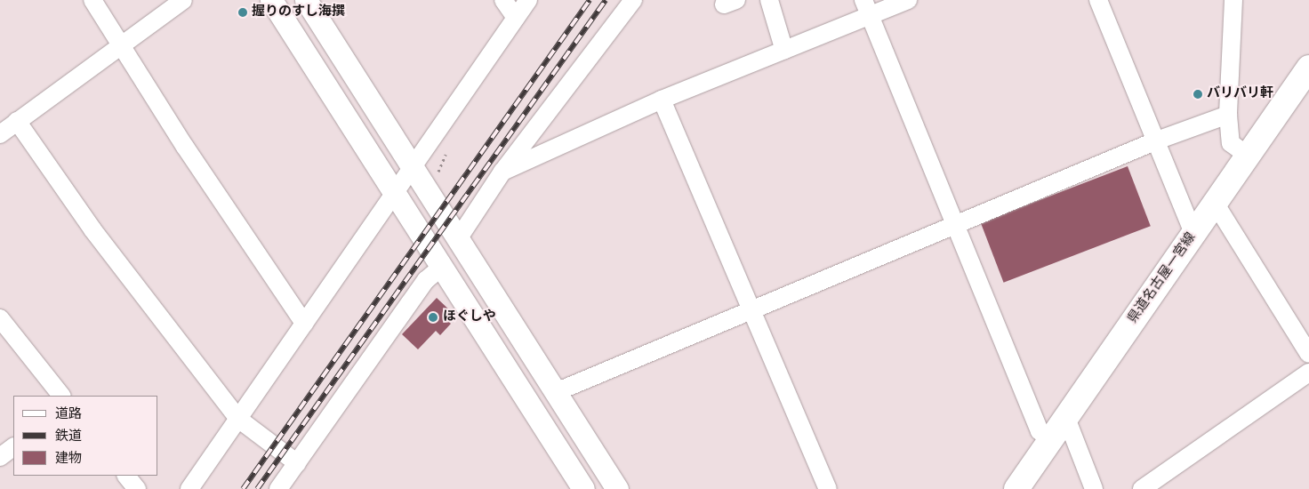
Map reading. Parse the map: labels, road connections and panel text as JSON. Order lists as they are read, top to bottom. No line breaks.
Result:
{"streets":{"main road":["県道名古屋一宮線"]},"places":["握りのすし海撰","バリバリ軒","ほぐしや"],"legend":["道路","鉄道","建物"]}
